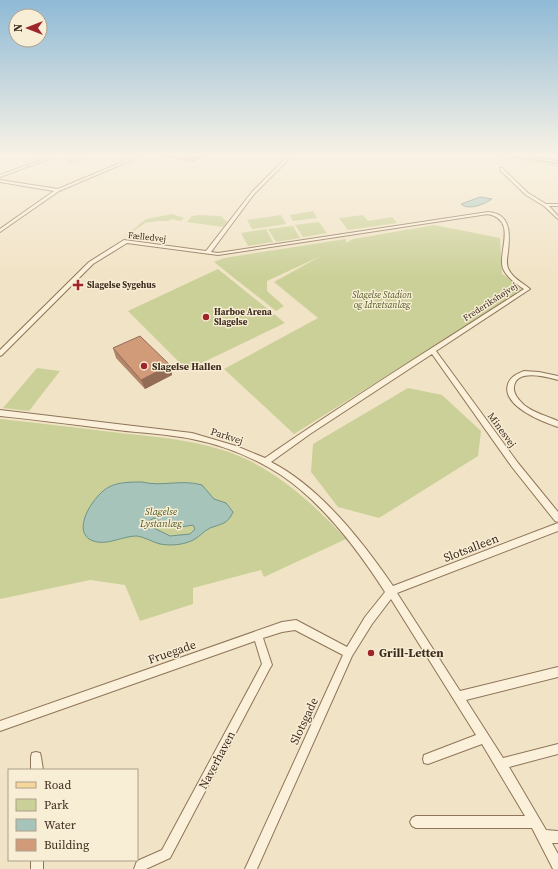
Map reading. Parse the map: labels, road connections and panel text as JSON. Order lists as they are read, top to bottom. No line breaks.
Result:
{"streets":{"street":["Fælledvej","Frederikshøjvej","Minesvej","Parkvej","Slotsalleen","Fruegade","Slotsgade","Naverhaven"]},"crossings":[["Fælledvej","Frederikshøjvej"],["Frederikshøjvej","Minesvej"],["Frederikshøjvej","Parkvej"],["Parkvej","Slotsalleen"],["Parkvej","Slotsgade"],["Slotsalleen","Slotsgade"],["Fruegade","Slotsgade"],["Fruegade","Naverhaven"]],"parks":["Slagelse Stadion og Idrætsanlæg","Slagelse Lystanlæg"],"places":{"health":["Slagelse Sygehus"],"other":["Harboe Arena Slagelse","Slagelse Hallen","Grill-Letten"]},"legend":["Road","Park","Water","Building"],"north":"left"}
